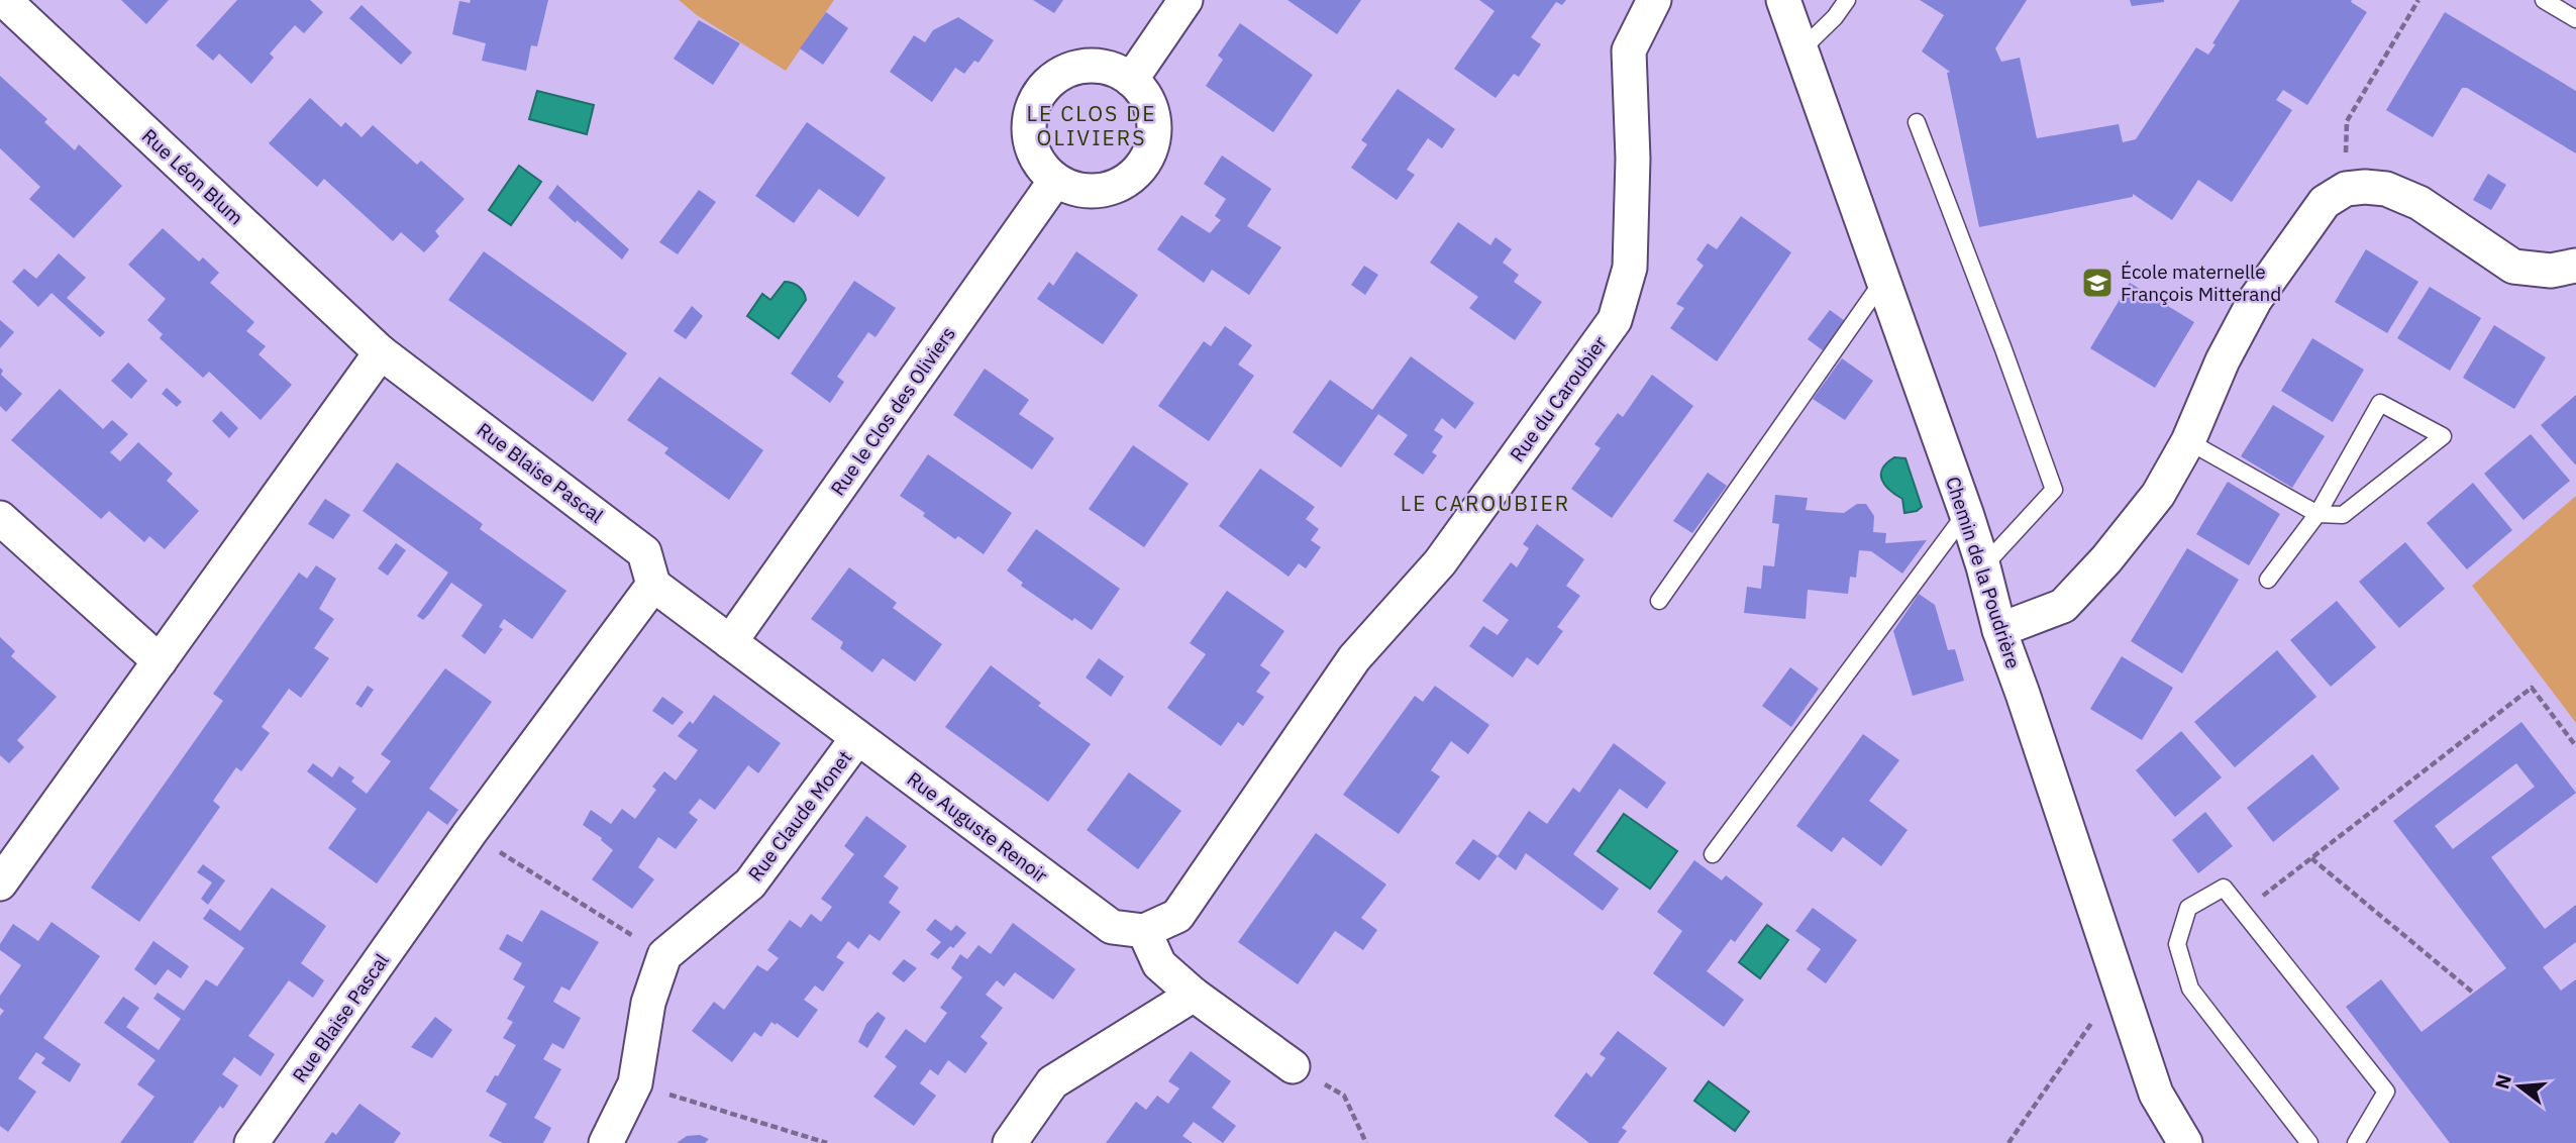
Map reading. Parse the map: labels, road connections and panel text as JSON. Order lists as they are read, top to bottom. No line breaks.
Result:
{"streets":{"street":["Rue Léon Blum","Rue du Caroubier","Rue le Clos des Oliviers","Rue Blaise Pascal","Chemin de la Poudrière","Rue Claude Monet","Rue Auguste Renoir"]},"crossings":[["Rue Léon Blum","Rue Blaise Pascal"],["Rue du Caroubier","Rue Auguste Renoir"],["Rue le Clos des Oliviers","Rue Auguste Renoir"],["Rue Blaise Pascal","Rue Auguste Renoir"],["Rue Claude Monet","Rue Auguste Renoir"]],"districts":["LE CLOS DE OLIVIERS","LE CAROUBIER"],"places":{"school or university":["École maternelle François Mitterand"]},"north":"left"}
